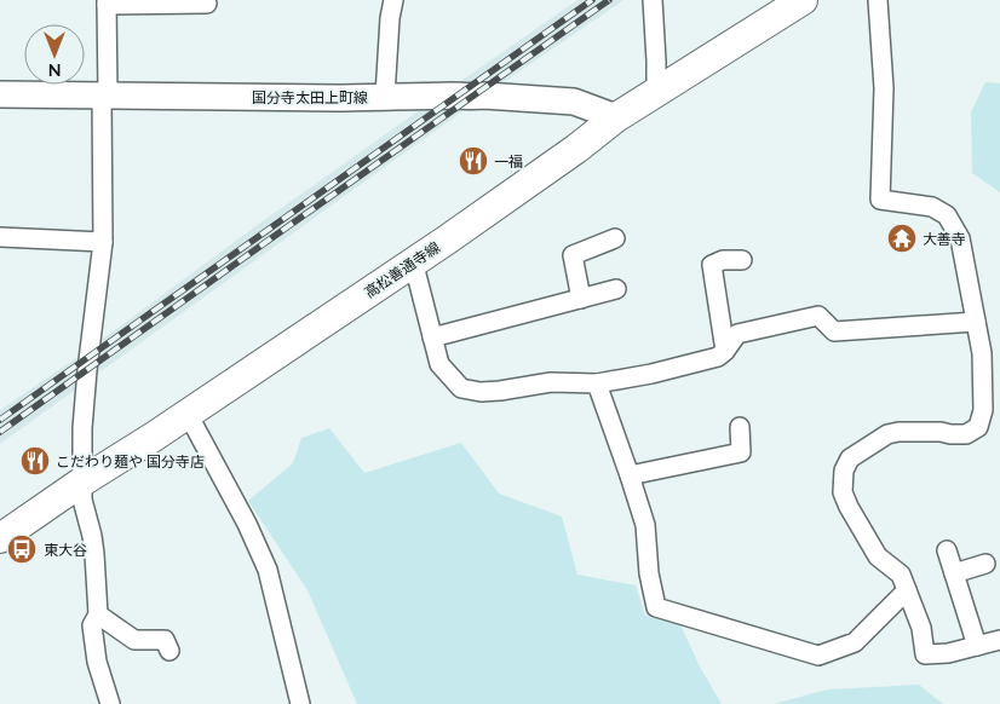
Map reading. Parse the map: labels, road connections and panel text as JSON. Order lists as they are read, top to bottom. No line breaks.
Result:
{"streets":{"main road":["国分寺太田上町線","高松善通寺線"]},"crossings":[["国分寺太田上町線","高松善通寺線"]],"places":{"restaurant":["一福","こだわり麺や 国分寺店"],"temple":["大善寺"],"bus stop":["東大谷"]},"north":"bottom"}
